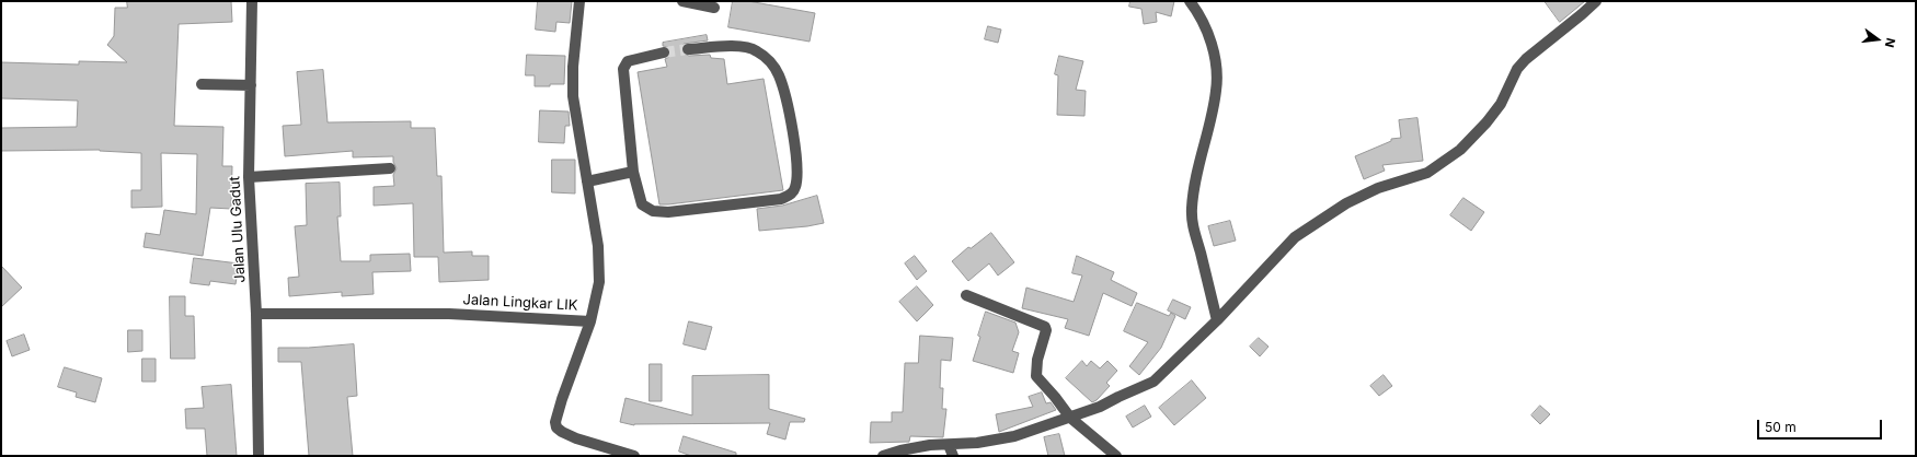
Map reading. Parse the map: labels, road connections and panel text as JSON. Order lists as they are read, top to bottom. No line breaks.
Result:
{"streets":{"street":["Jalan Ulu Gadut","Jalan Lingkar LIK"]},"crossings":[["Jalan Ulu Gadut","Jalan Lingkar LIK"]],"scale_bar":"50 m","north":"right"}
